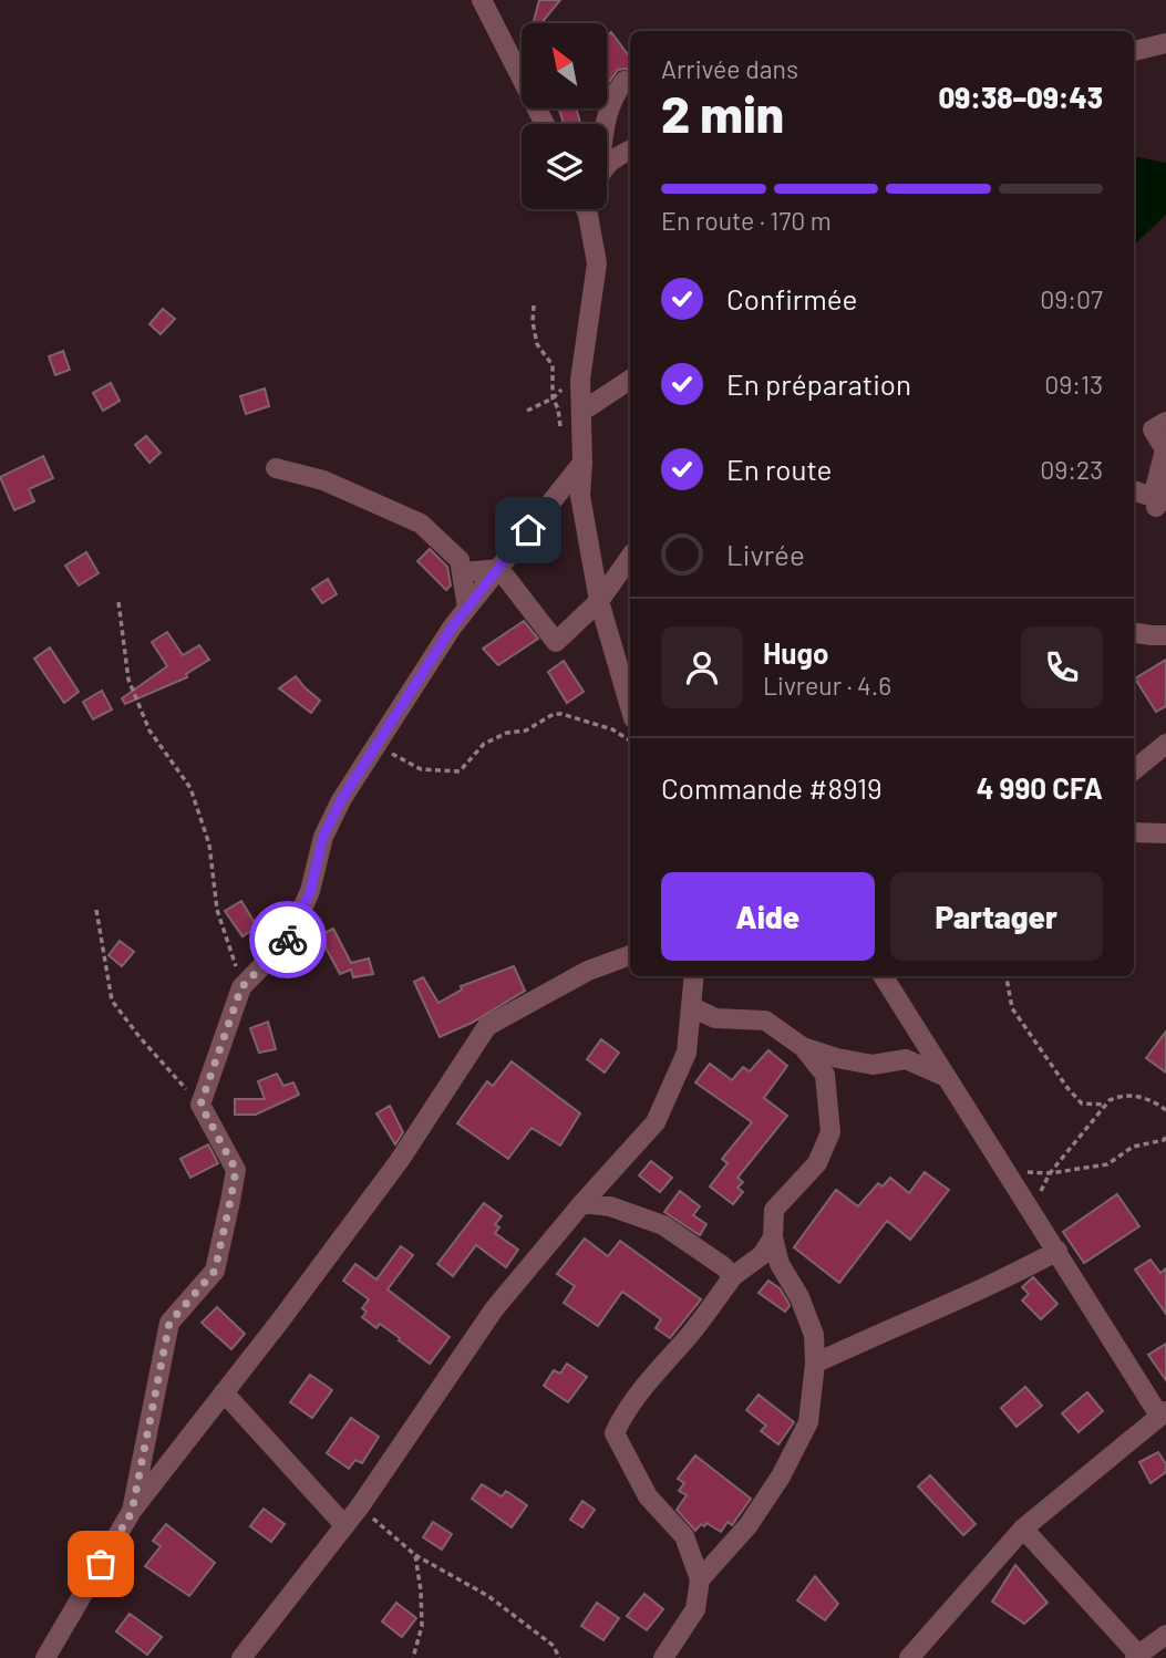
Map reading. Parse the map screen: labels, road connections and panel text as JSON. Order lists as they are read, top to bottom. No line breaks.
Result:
{"north":"top left","page":{"heading":["2 min","Arrivée dans","09:38–09:43"],"panel":["Hugo","Livreur · 4.6","Commande #8919","4 990 CFA"],"bar":"En route · 170 m","list":[["Confirmée","09:07"],["En préparation","09:13"],["En route","09:23"],"Livrée"],"buttons":["Aide","Partager"]}}
